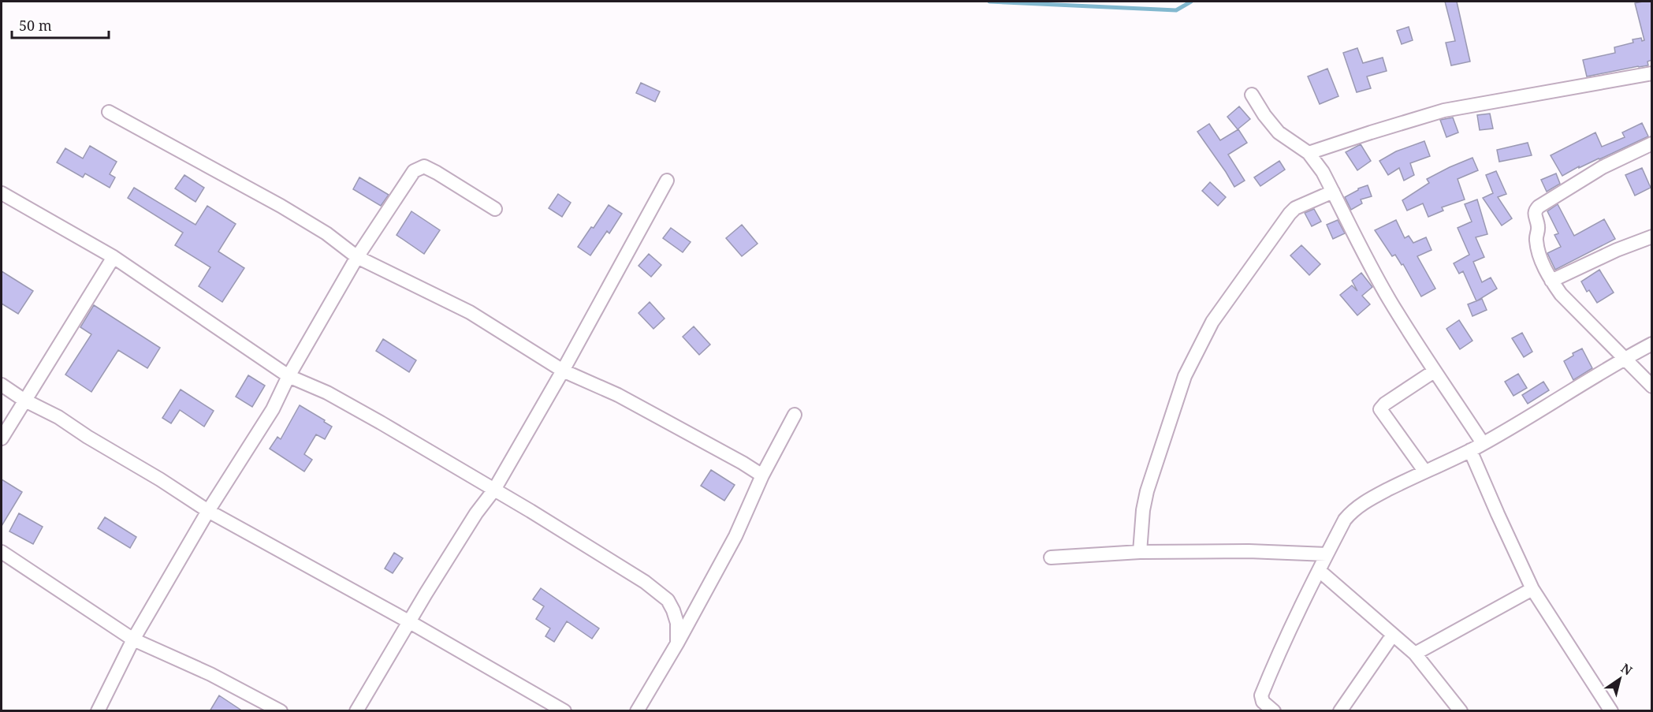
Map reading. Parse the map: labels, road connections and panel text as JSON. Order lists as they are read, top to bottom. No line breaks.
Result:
{"scale_bar":"50 m","north":"top right"}
